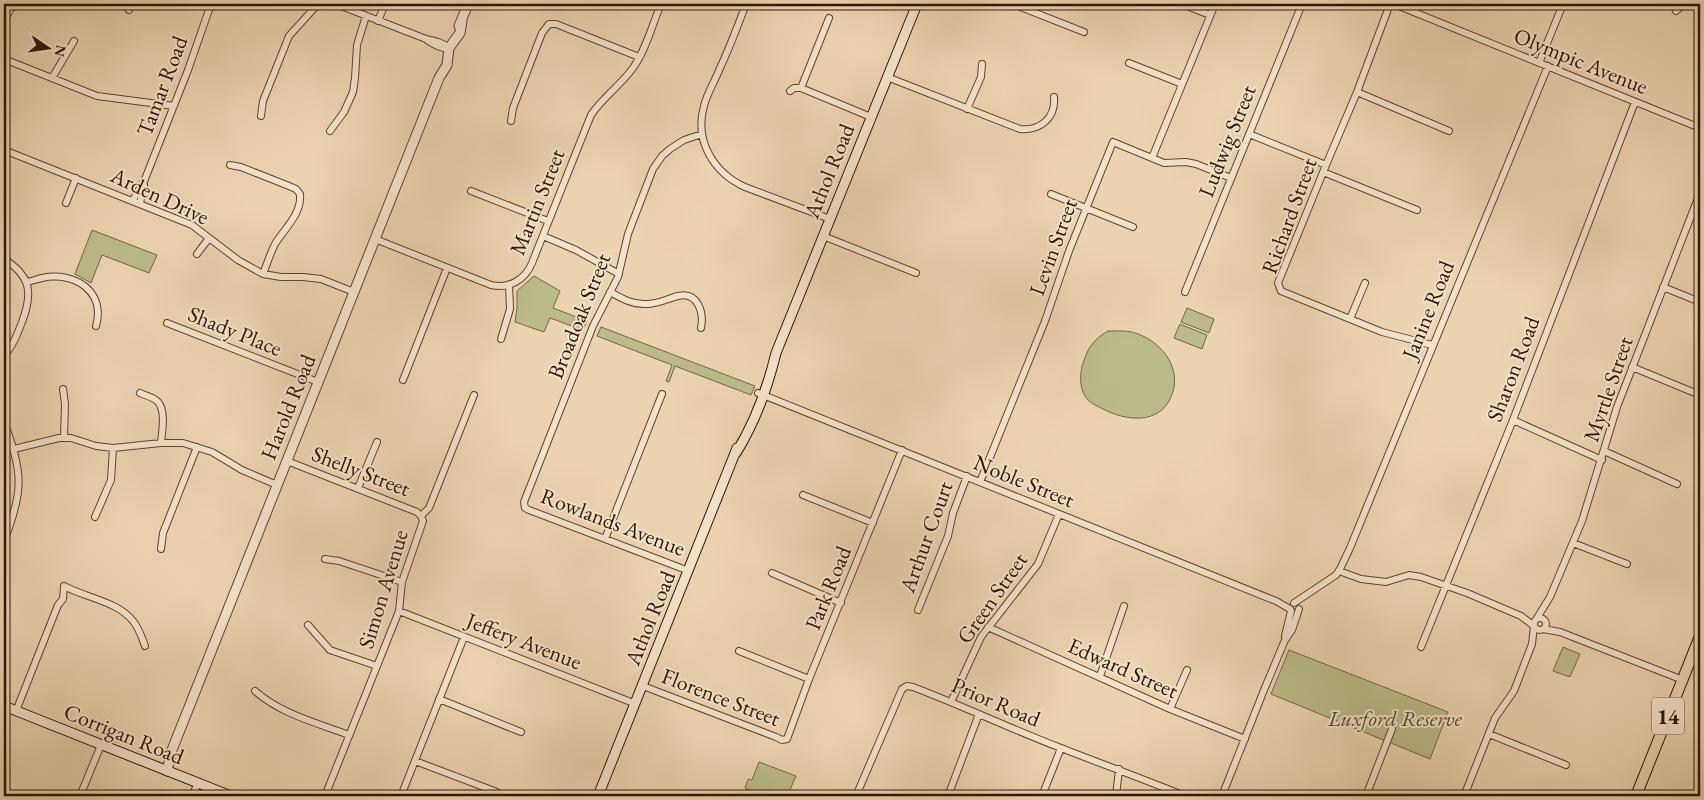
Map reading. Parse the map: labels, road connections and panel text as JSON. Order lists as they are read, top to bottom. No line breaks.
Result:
{"streets":{"main road":["Athol Road","Harold Road","14","Corrigan Road"],"street":["Olympic Avenue","Tamar Road","Ludwig Street","Arden Drive","Martin Street","Richard Street","Levin Street","Janine Road","Broadoak Street","Shady Place","Sharon Road","Myrtle Street","Shelly Street","Noble Street","Rowlands Avenue","Arthur Court","Park Road","Simon Avenue","Green Street","Jeffery Avenue","Edward Street","Florence Street","Prior Road"]},"crossings":[["Olympic Avenue","Richard Street"],["Olympic Avenue","Janine Road"],["Olympic Avenue","Sharon Road"],["Tamar Road","Arden Drive"],["Ludwig Street","Levin Street"],["Athol Road","Noble Street"],["Athol Road","Rowlands Avenue"],["Athol Road","Jeffery Avenue"],["Athol Road","Florence Street"],["Arden Drive","Harold Road"],["Martin Street","Harold Road"],["Richard Street","Janine Road"],["Levin Street","Noble Street"],["Broadoak Street","Rowlands Avenue"],["Shady Place","Harold Road"],["Harold Road","Shelly Street"],["Harold Road","Corrigan Road"],["Shelly Street","Simon Avenue"],["Noble Street","Arthur Court"],["Noble Street","Park Road"],["Noble Street","Green Street"],["Park Road","Florence Street"],["Simon Avenue","Jeffery Avenue"],["Green Street","Edward Street"],["Green Street","Prior Road"]],"parks":["Luxford Reserve"],"north":"right"}
